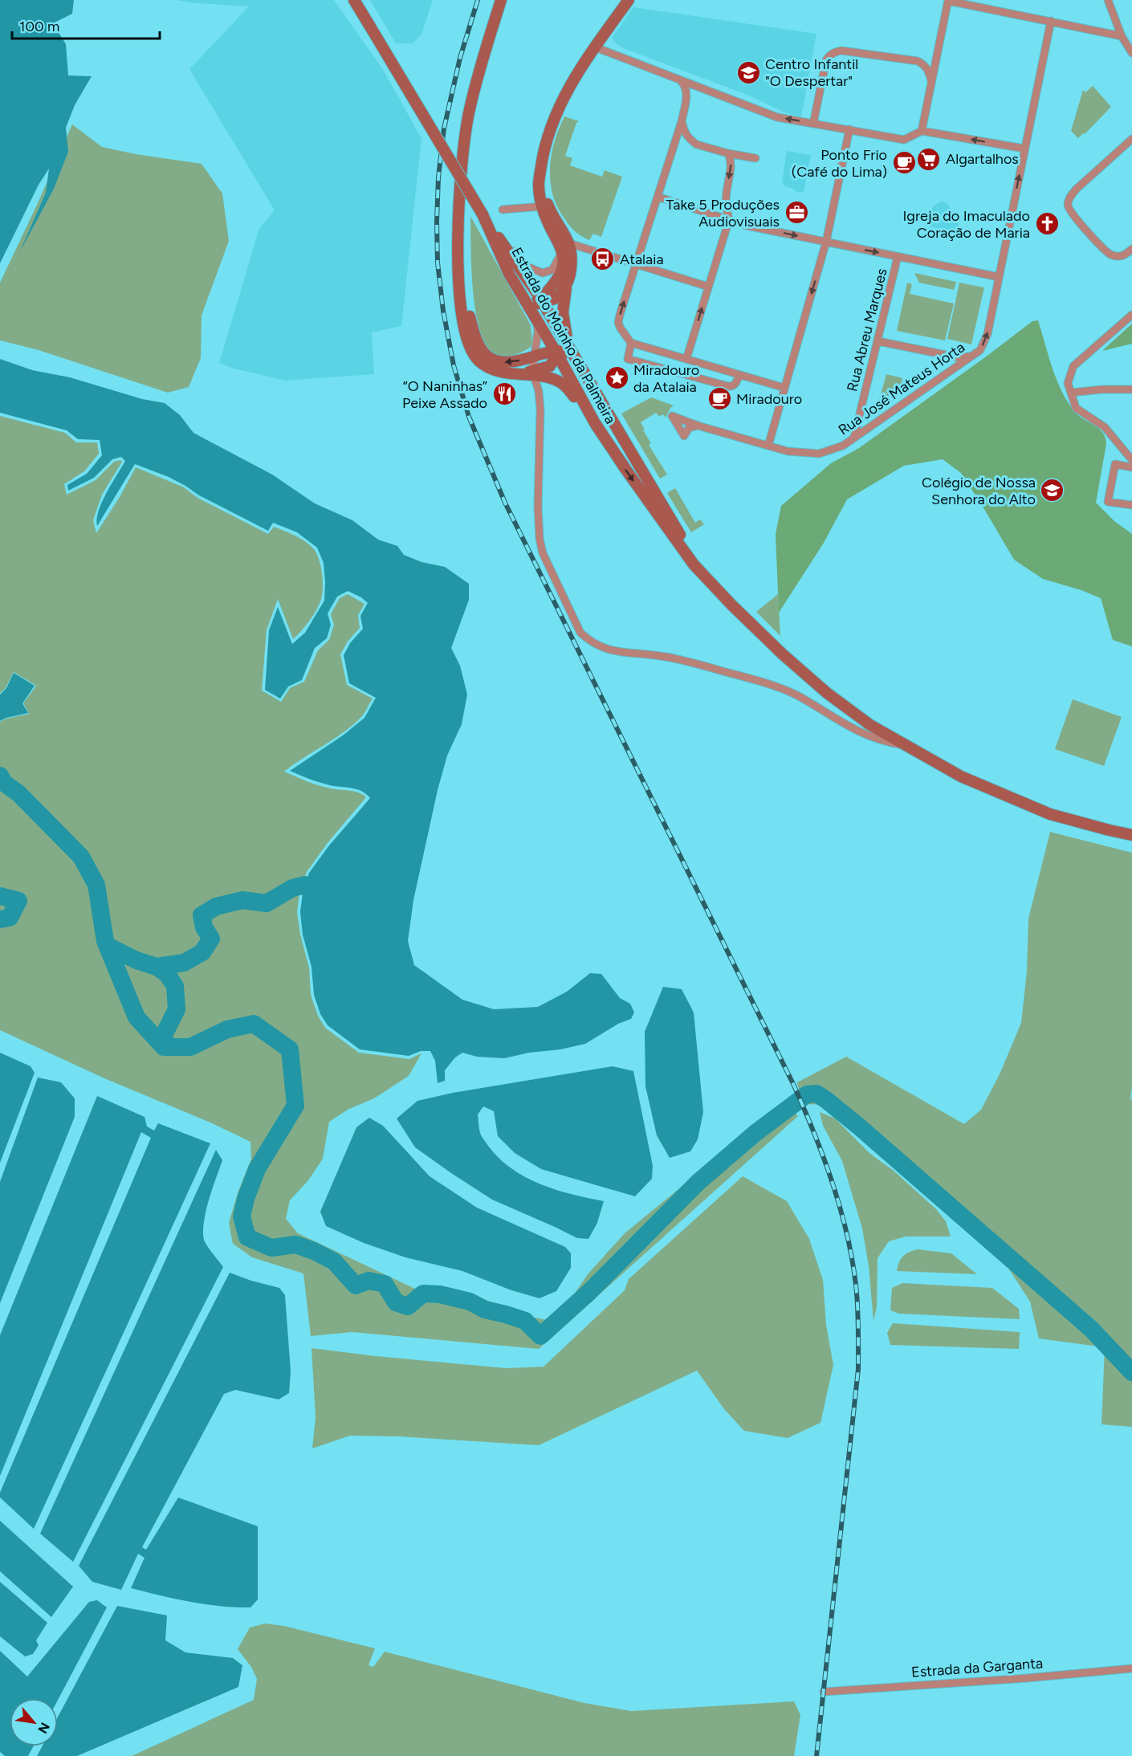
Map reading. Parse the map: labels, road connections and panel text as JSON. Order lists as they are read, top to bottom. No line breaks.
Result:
{"streets":{"main road":["Estrada do Moinho da Palmeira"],"street":["Rua Abreu Marques","Rua José Mateus Horta","Estrada da Garganta"]},"crossings":[["Rua Abreu Marques","Rua José Mateus Horta"]],"places":{"school or university":["Centro Infantil \"O Despertar\"","Colégio de Nossa Senhora do Alto"],"supermarket":["Algartalhos"],"cafe":["Ponto Frio (Café do Lima)","Miradouro"],"office":["Take 5 Produções Audiovisuais"],"church":["Igreja do Imaculado Coração de Maria"],"bus stop":["Atalaia"],"place":["Miradouro da Atalaia"],"restaurant":["“O Naninhas” Peixe Assado"]},"scale_bar":"100 m","north":"bottom right"}
